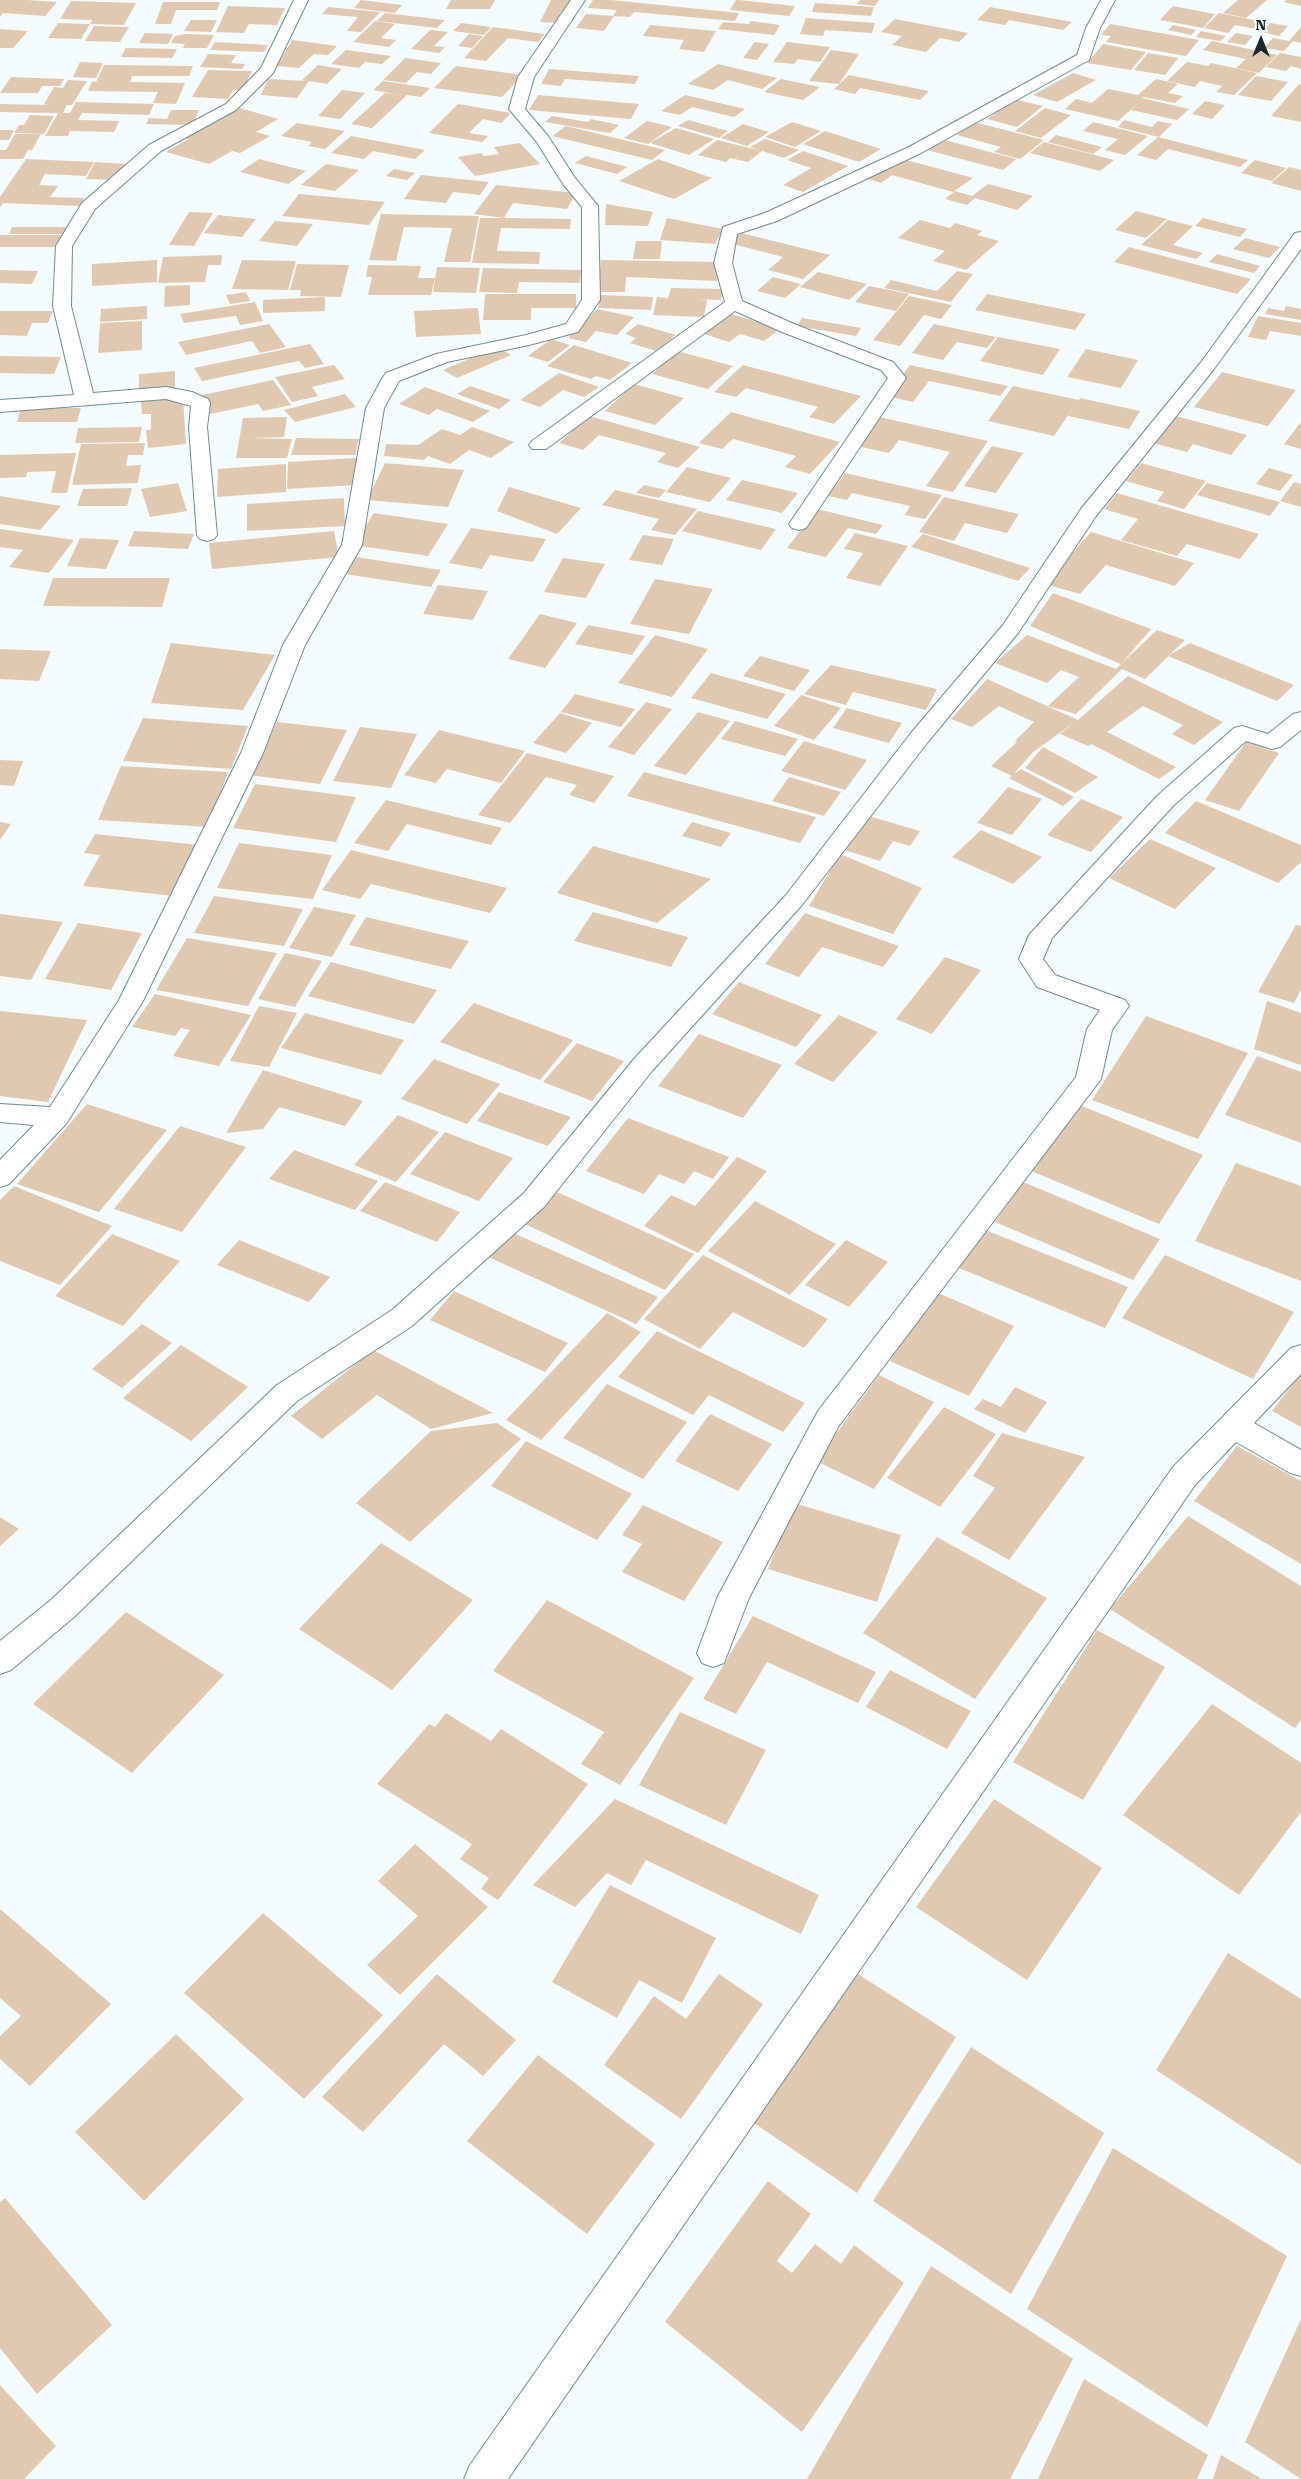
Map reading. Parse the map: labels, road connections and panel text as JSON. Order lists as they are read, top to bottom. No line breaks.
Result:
{"north":"top"}
